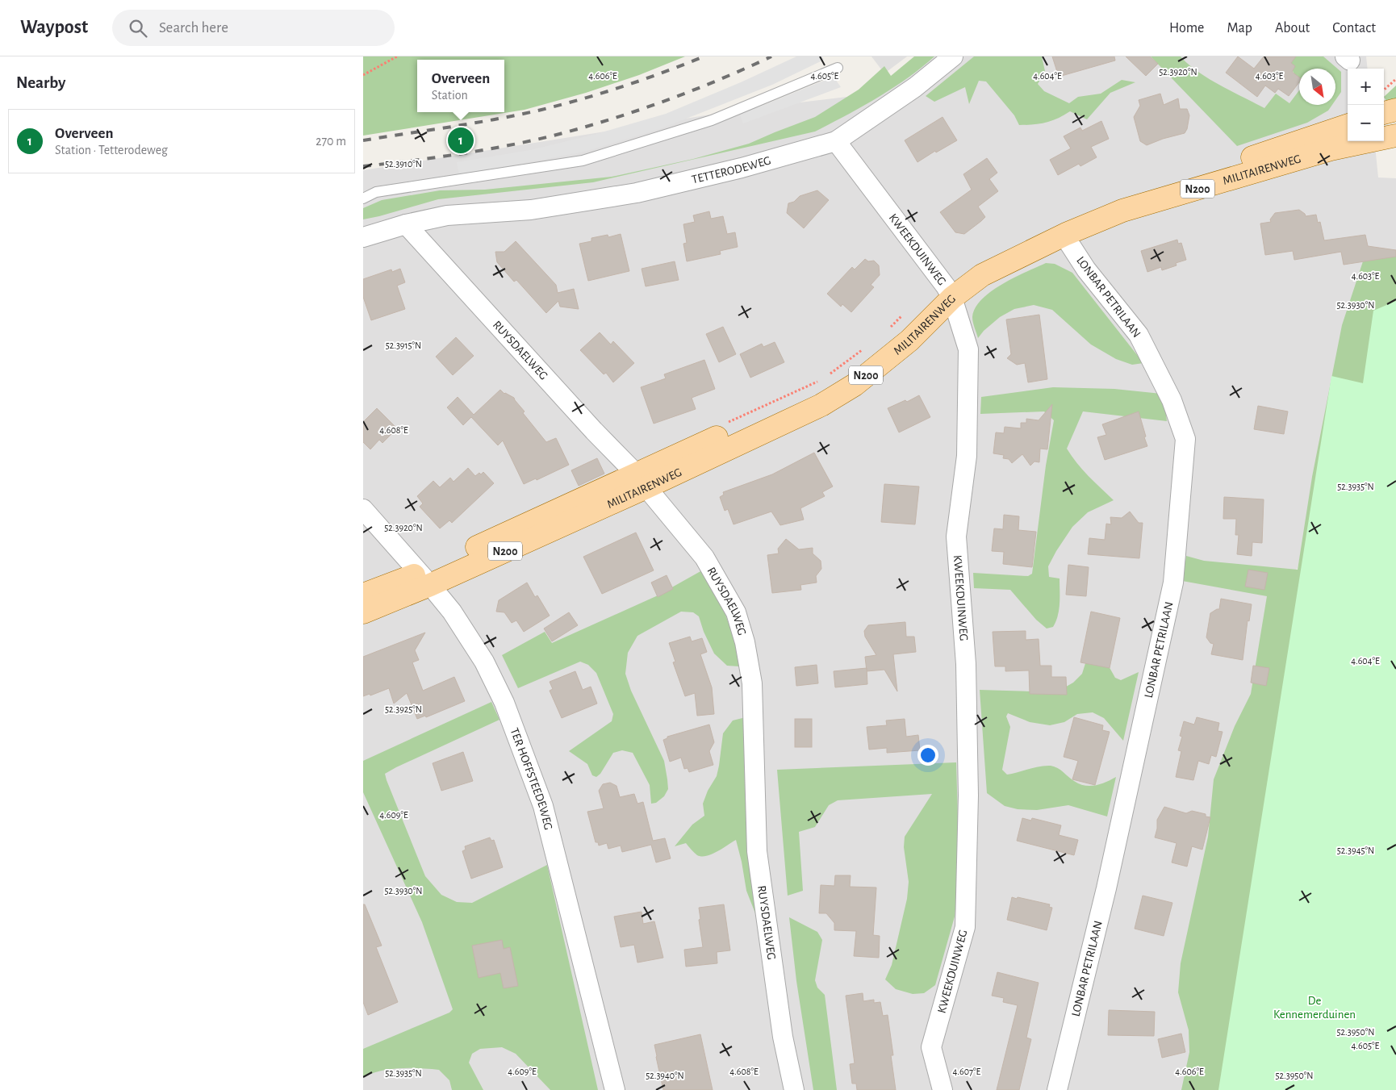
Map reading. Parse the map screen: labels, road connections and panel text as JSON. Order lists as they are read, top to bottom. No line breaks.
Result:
{"streets":{"main road":["MILITAIRENWEG","N200"],"street":["TETTERODEWEG","KWEEKDUINWEG","LONBAR PETRILAAN","RUYSDAELWEG","TER HOFFSTEEDEWEG"]},"crossings":[["TETTERODEWEG","KWEEKDUINWEG"],["TETTERODEWEG","RUYSDAELWEG"],["MILITAIRENWEG","KWEEKDUINWEG"],["MILITAIRENWEG","LONBAR PETRILAAN"],["MILITAIRENWEG","RUYSDAELWEG"],["MILITAIRENWEG","TER HOFFSTEEDEWEG"]],"parks":["De Kennemerduinen"],"north":"bottom right","page":{"header":"Waypost","search":"Search here","nav":["Home","Map","About","Contact"],"heading":"Nearby","popup":["Overveen","Station"],"map_buttons":["+","−"],"list":[{"mark":"1","name":"Overveen","note":"Station · Tetterodeweg","value":"270 m"}],"pins":"1"},"coordinates":["52.3920°N","4.604°E","4.606°E","4.605°E","4.603°E","52.3910°N","52.3930°N","52.3915°N","4.608°E","52.3935°N","52.3925°N","4.609°E","52.3945°N","52.3950°N","4.607°E","52.3940°N"]}
